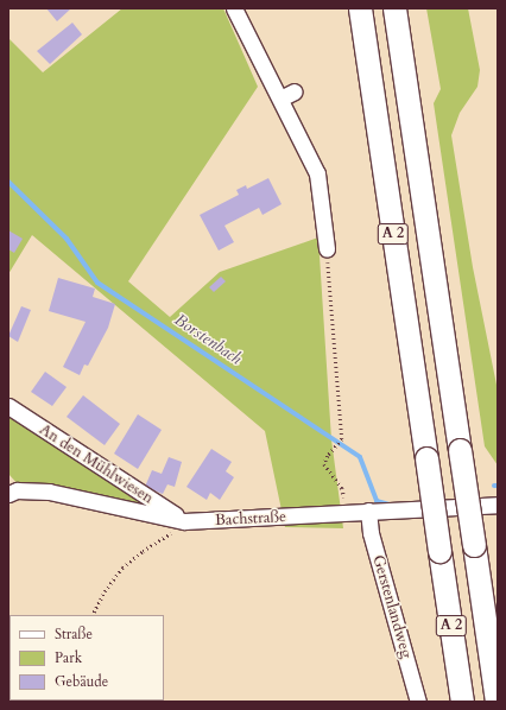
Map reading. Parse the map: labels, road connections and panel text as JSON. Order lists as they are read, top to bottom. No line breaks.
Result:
{"streets":{"highway":["A 2"],"street":["An den Mühlwiesen","Bachstraße","Gerstenlandweg"]},"crossings":[["An den Mühlwiesen","Bachstraße"],["Bachstraße","Gerstenlandweg"]],"water":["Borstenbach"],"legend":["Straße","Park","Gebäude"]}
